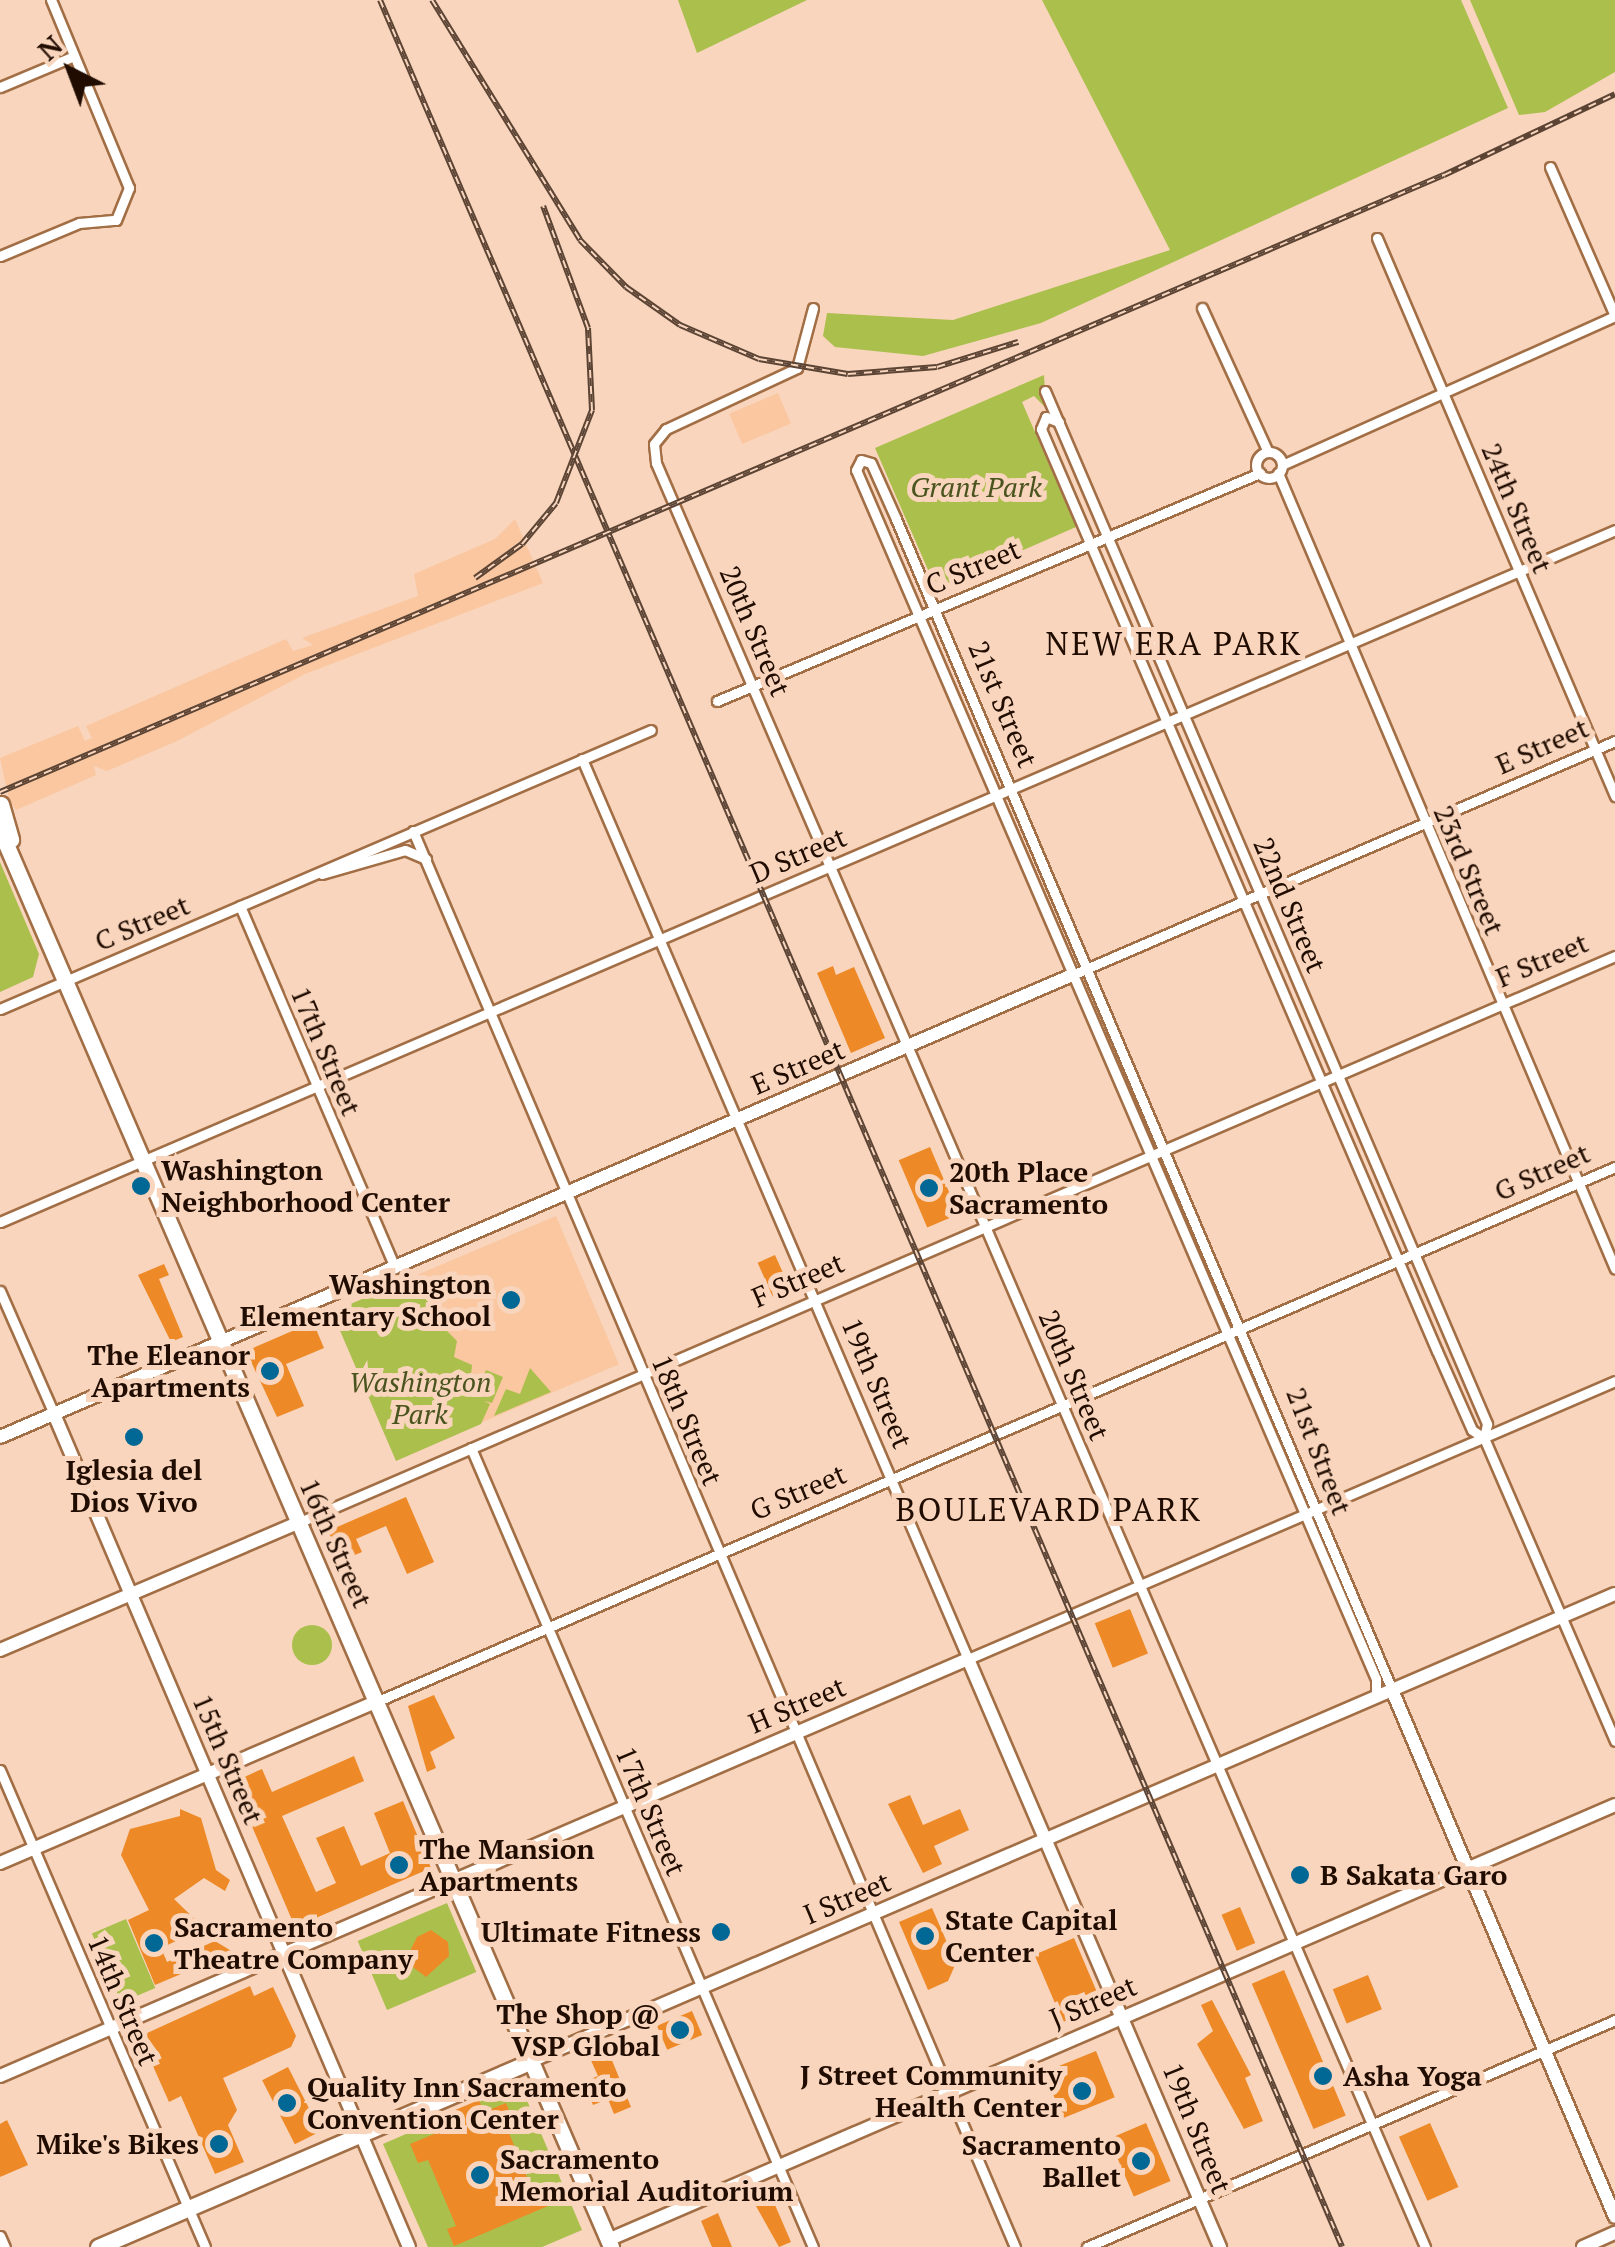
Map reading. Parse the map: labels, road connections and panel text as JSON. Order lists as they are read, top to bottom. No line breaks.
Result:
{"streets":{"main road":["21st Street","E Street","F Street","G Street","19th Street","16th Street","H Street","15th Street","I Street","J Street"],"street":["24th Street","C Street","20th Street","D Street","23rd Street","22nd Street","17th Street","18th Street","14th Street"]},"crossings":[["24th Street","C Street"],["24th Street","E Street"],["24th Street","D Street"],["C Street","20th Street"],["C Street","21st Street"],["C Street","23rd Street"],["C Street","22nd Street"],["C Street","17th Street"],["C Street","19th Street"],["C Street","18th Street"],["C Street","16th Street"],["20th Street","E Street"],["20th Street","D Street"],["20th Street","F Street"],["20th Street","G Street"],["20th Street","H Street"],["20th Street","I Street"],["20th Street","J Street"],["21st Street","E Street"],["21st Street","D Street"],["21st Street","F Street"],["21st Street","G Street"],["21st Street","H Street"],["21st Street","I Street"],["21st Street","J Street"],["E Street","23rd Street"],["E Street","22nd Street"],["E Street","17th Street"],["E Street","19th Street"],["E Street","18th Street"],["E Street","16th Street"],["E Street","15th Street"],["D Street","23rd Street"],["D Street","22nd Street"],["D Street","17th Street"],["D Street","19th Street"],["D Street","18th Street"],["D Street","16th Street"],["23rd Street","F Street"],["23rd Street","G Street"],["22nd Street","F Street"],["22nd Street","G Street"],["22nd Street","H Street"],["22nd Street","I Street"],["F Street","17th Street"],["F Street","19th Street"],["F Street","18th Street"],["F Street","16th Street"],["F Street","15th Street"],["17th Street","G Street"],["17th Street","H Street"],["17th Street","I Street"],["17th Street","J Street"],["G Street","19th Street"],["G Street","18th Street"],["G Street","16th Street"],["G Street","15th Street"],["G Street","14th Street"],["19th Street","H Street"],["19th Street","I Street"],["19th Street","J Street"],["18th Street","H Street"],["18th Street","I Street"],["18th Street","J Street"],["16th Street","H Street"],["16th Street","I Street"],["16th Street","J Street"],["H Street","15th Street"],["H Street","14th Street"],["15th Street","I Street"],["I Street","14th Street"]],"districts":["NEW ERA PARK","BOULEVARD PARK"],"parks":["Grant Park","Washington Park"],"places":["Washington Neighborhood Center","20th Place Sacramento","Washington Elementary School","The Eleanor Apartments","Iglesia del Dios Vivo","The Mansion Apartments","B Sakata Garo","Ultimate Fitness","State Capital Center","Sacramento Theatre Company","The Shop @ VSP Global","Asha Yoga","J Street Community Health Center","Quality Inn Sacramento Convention Center","Mike's Bikes","Sacramento Ballet","Sacramento Memorial Auditorium"],"north":"top left"}
